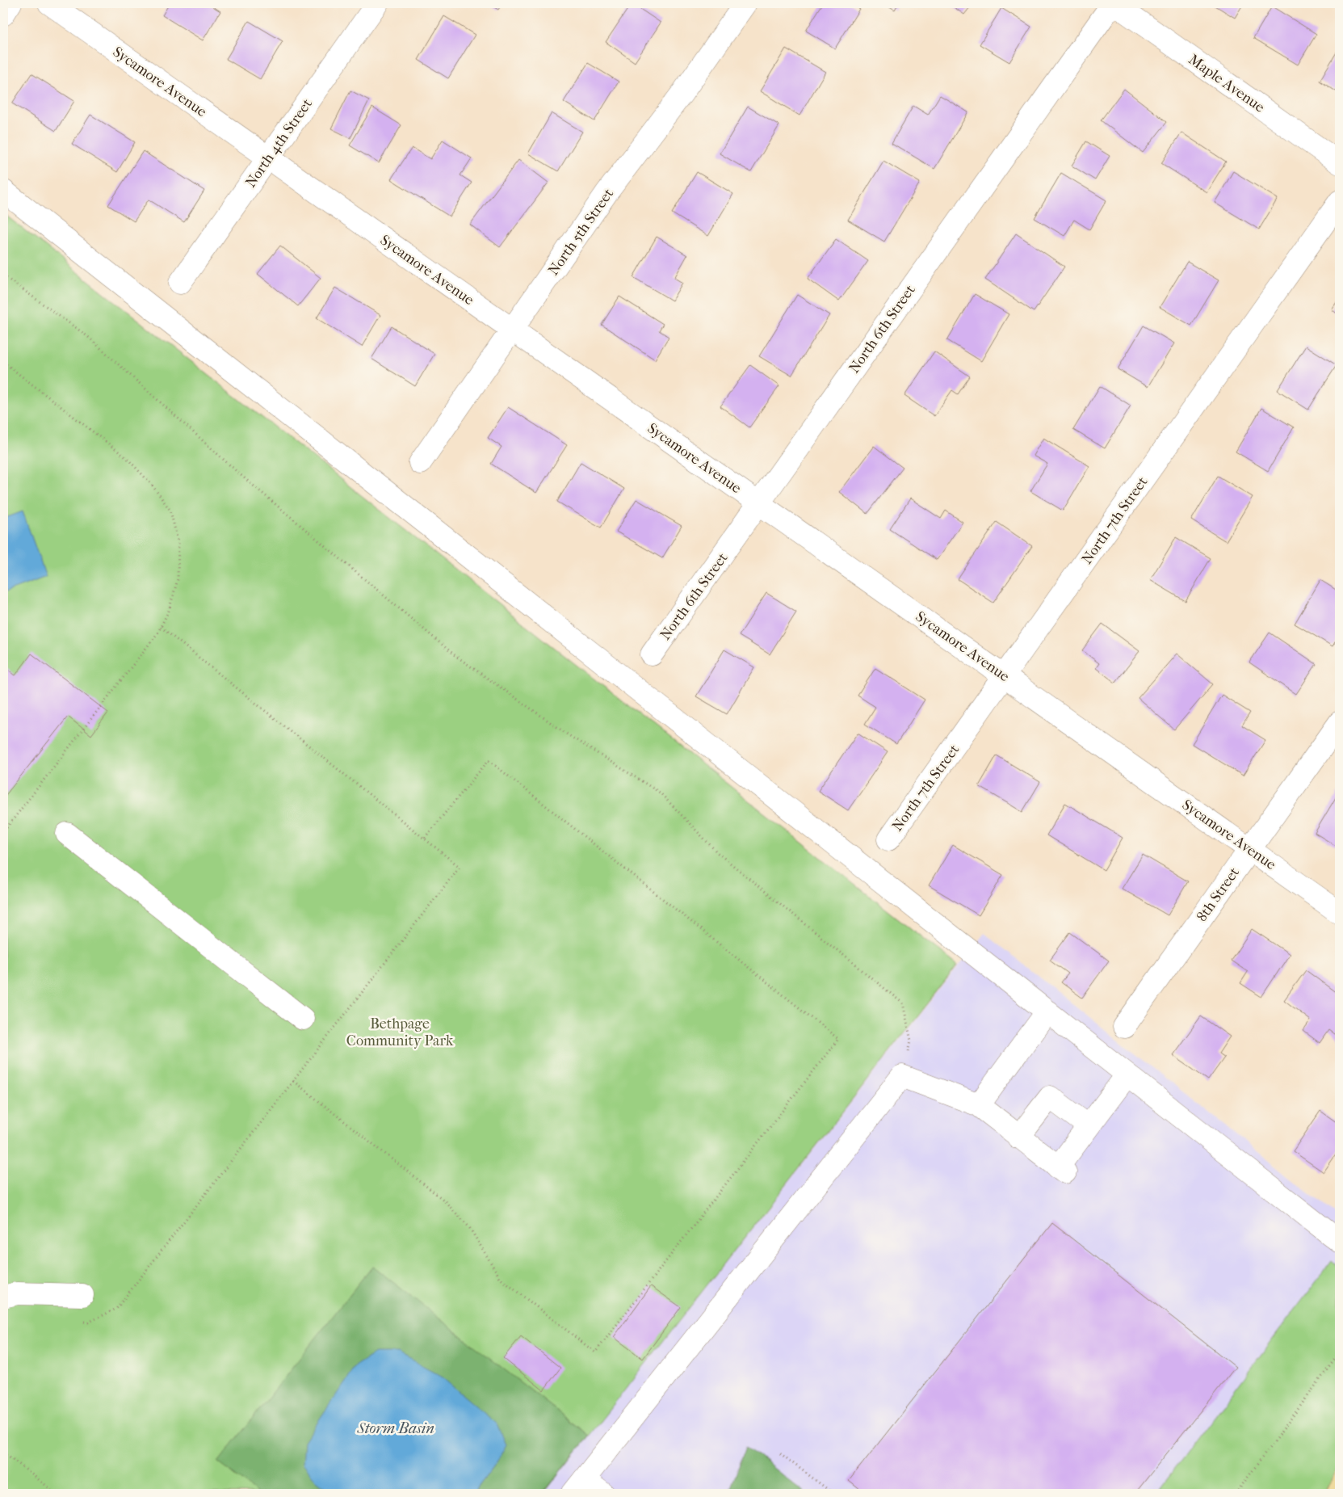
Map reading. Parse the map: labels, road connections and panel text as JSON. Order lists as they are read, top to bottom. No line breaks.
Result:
{"streets":{"street":["Sycamore Avenue","Maple Avenue","North 4th Street","North 5th Street","North 6th Street","North 7th Street","8th Street"]},"crossings":[["Sycamore Avenue","North 4th Street"],["Sycamore Avenue","North 5th Street"],["Sycamore Avenue","North 6th Street"],["Sycamore Avenue","North 7th Street"],["Sycamore Avenue","8th Street"],["Maple Avenue","North 6th Street"]],"water":["Storm Basin"],"parks":["Bethpage Community Park"]}
